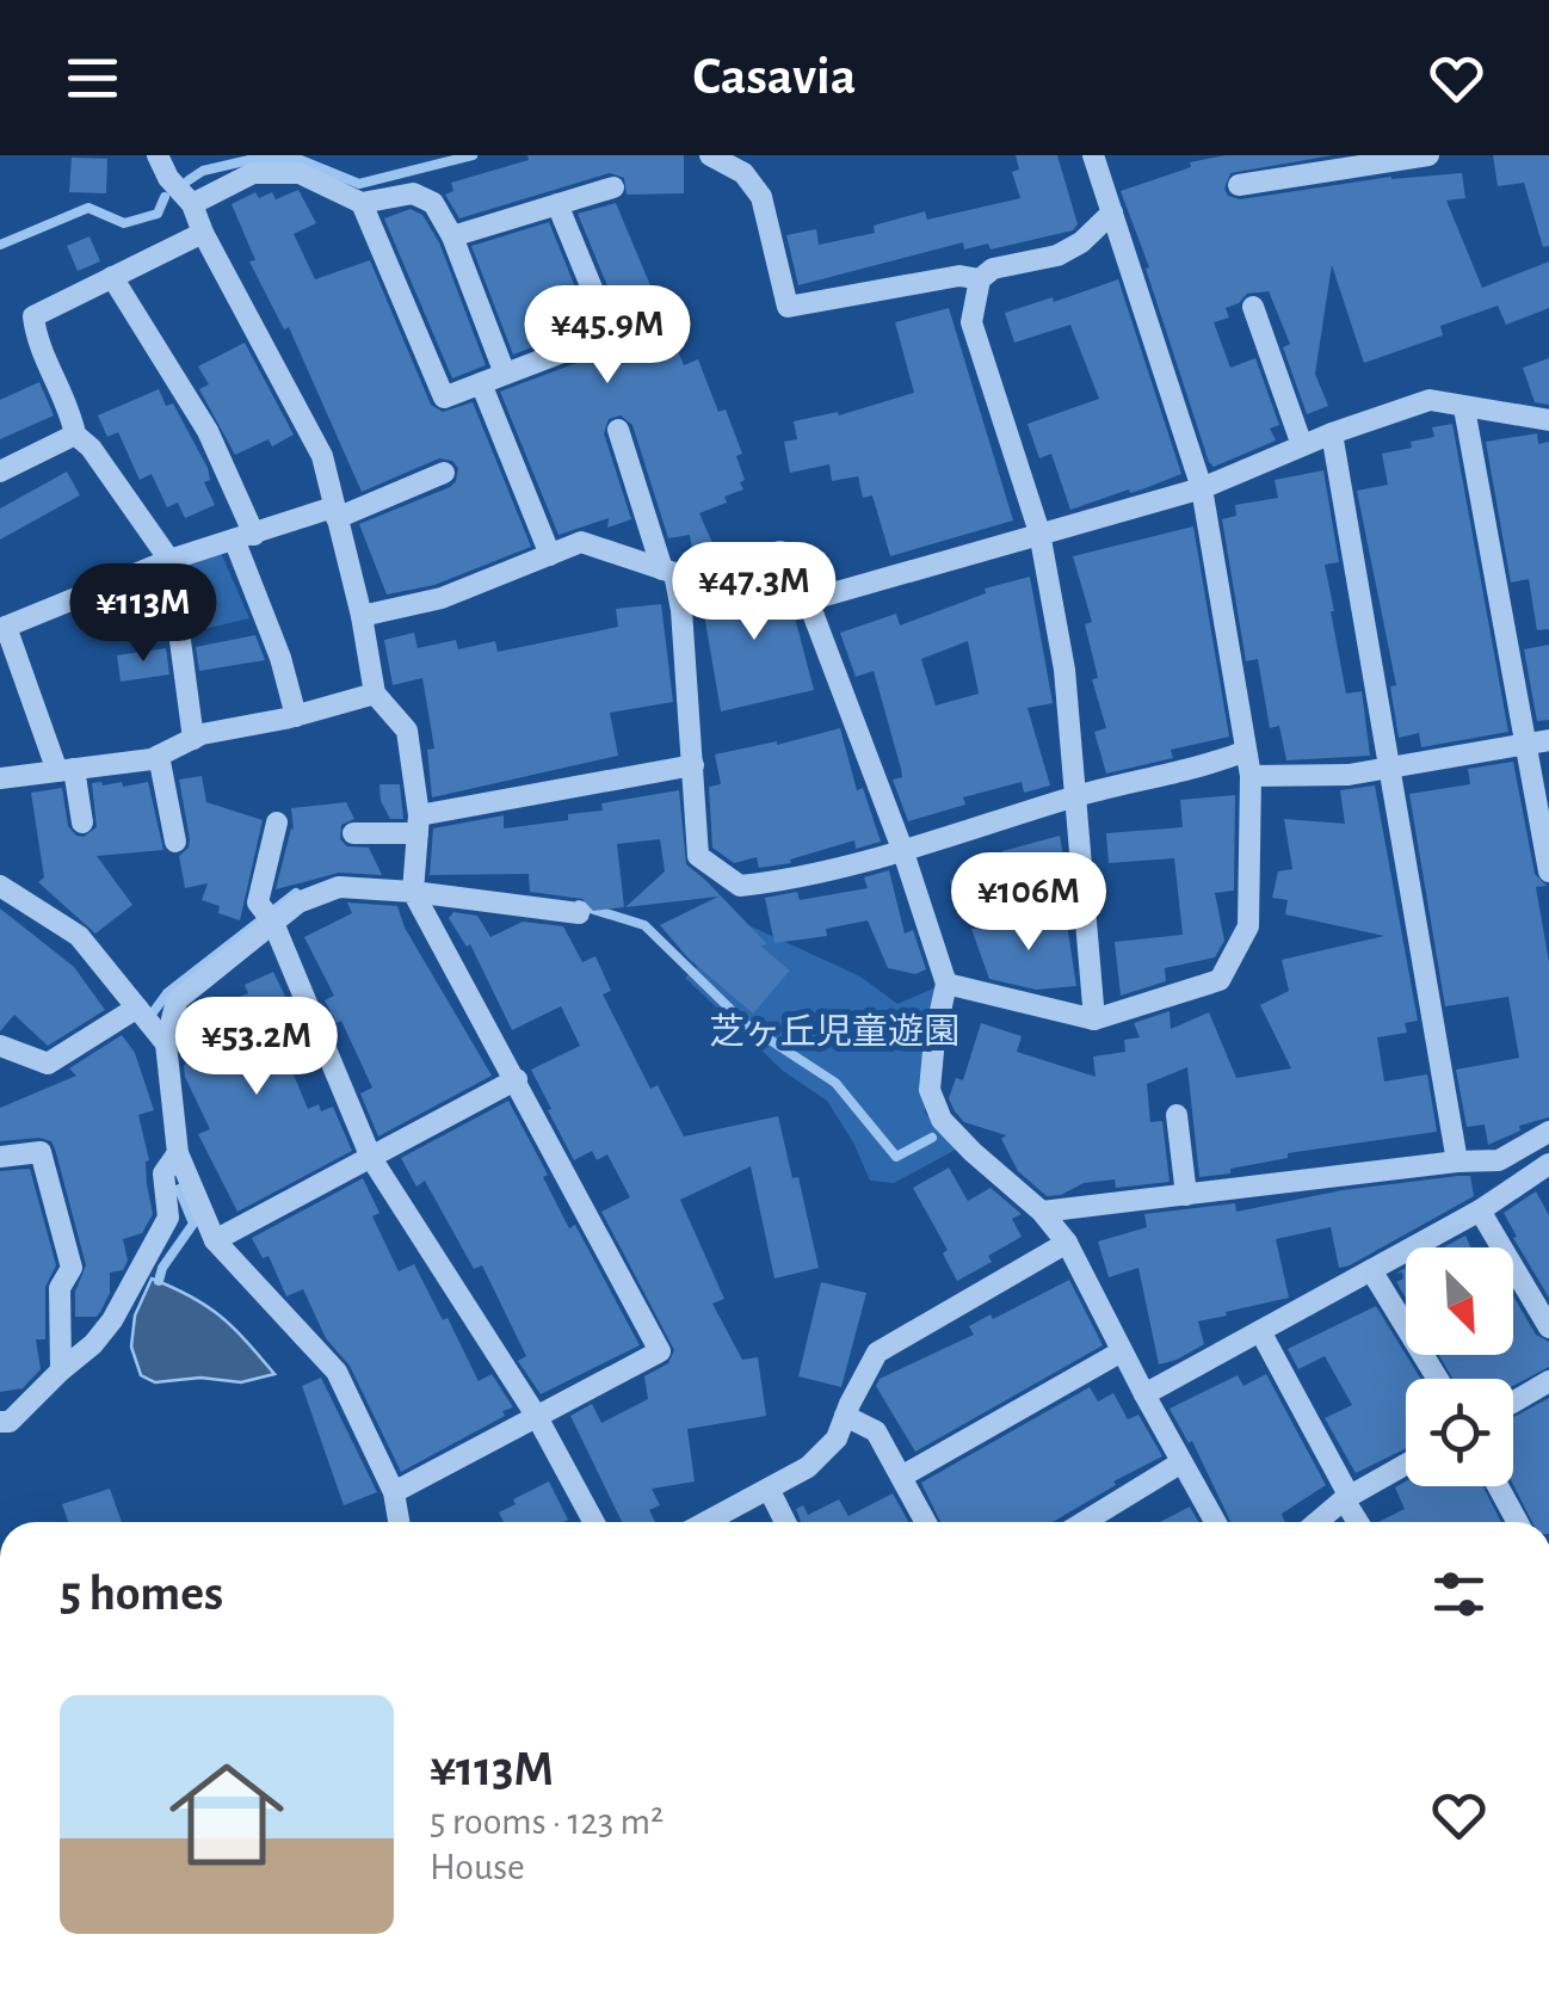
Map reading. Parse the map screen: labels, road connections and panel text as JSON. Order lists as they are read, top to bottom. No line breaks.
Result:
{"parks":["芝ヶ丘児童遊園"],"north":"bottom right","page":{"header":"Casavia","price":["¥45.9M","¥47.3M","¥113M","¥106M","¥53.2M"],"heading":"5 homes","list":[{"name":"¥113M","note":"5 rooms · 123 m² · House"}]}}
